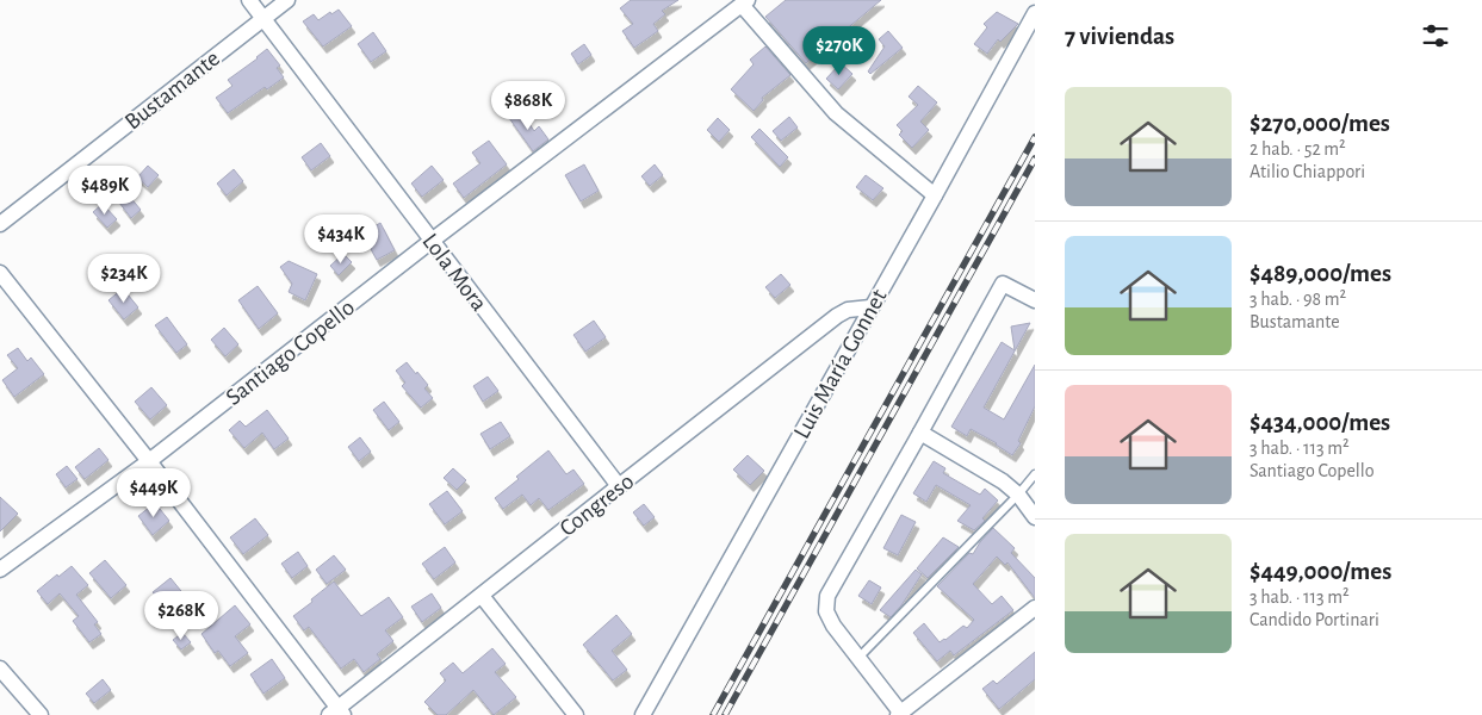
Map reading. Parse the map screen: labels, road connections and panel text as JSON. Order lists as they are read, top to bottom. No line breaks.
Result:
{"streets":{"street":["Bustamante","Lola Mora","Santiago Copello","Luis María Gonnet","Congreso"]},"crossings":[["Bustamante","Lola Mora"],["Lola Mora","Santiago Copello"],["Lola Mora","Congreso"],["Luis María Gonnet","Congreso"]],"page":{"heading":"7 viviendas","price":["$270K","$868K","$489K","$434K","$234K","$449K","$268K"],"list":[{"name":"$270,000/mes","note":"2 hab. · 52 m² · Atilio Chiappori"},{"name":"$489,000/mes","note":"3 hab. · 98 m² · Bustamante"},{"name":"$434,000/mes","note":"3 hab. · 113 m² · Santiago Copello"},{"name":"$449,000/mes","note":"3 hab. · 113 m² · Candido Portinari"}]}}
